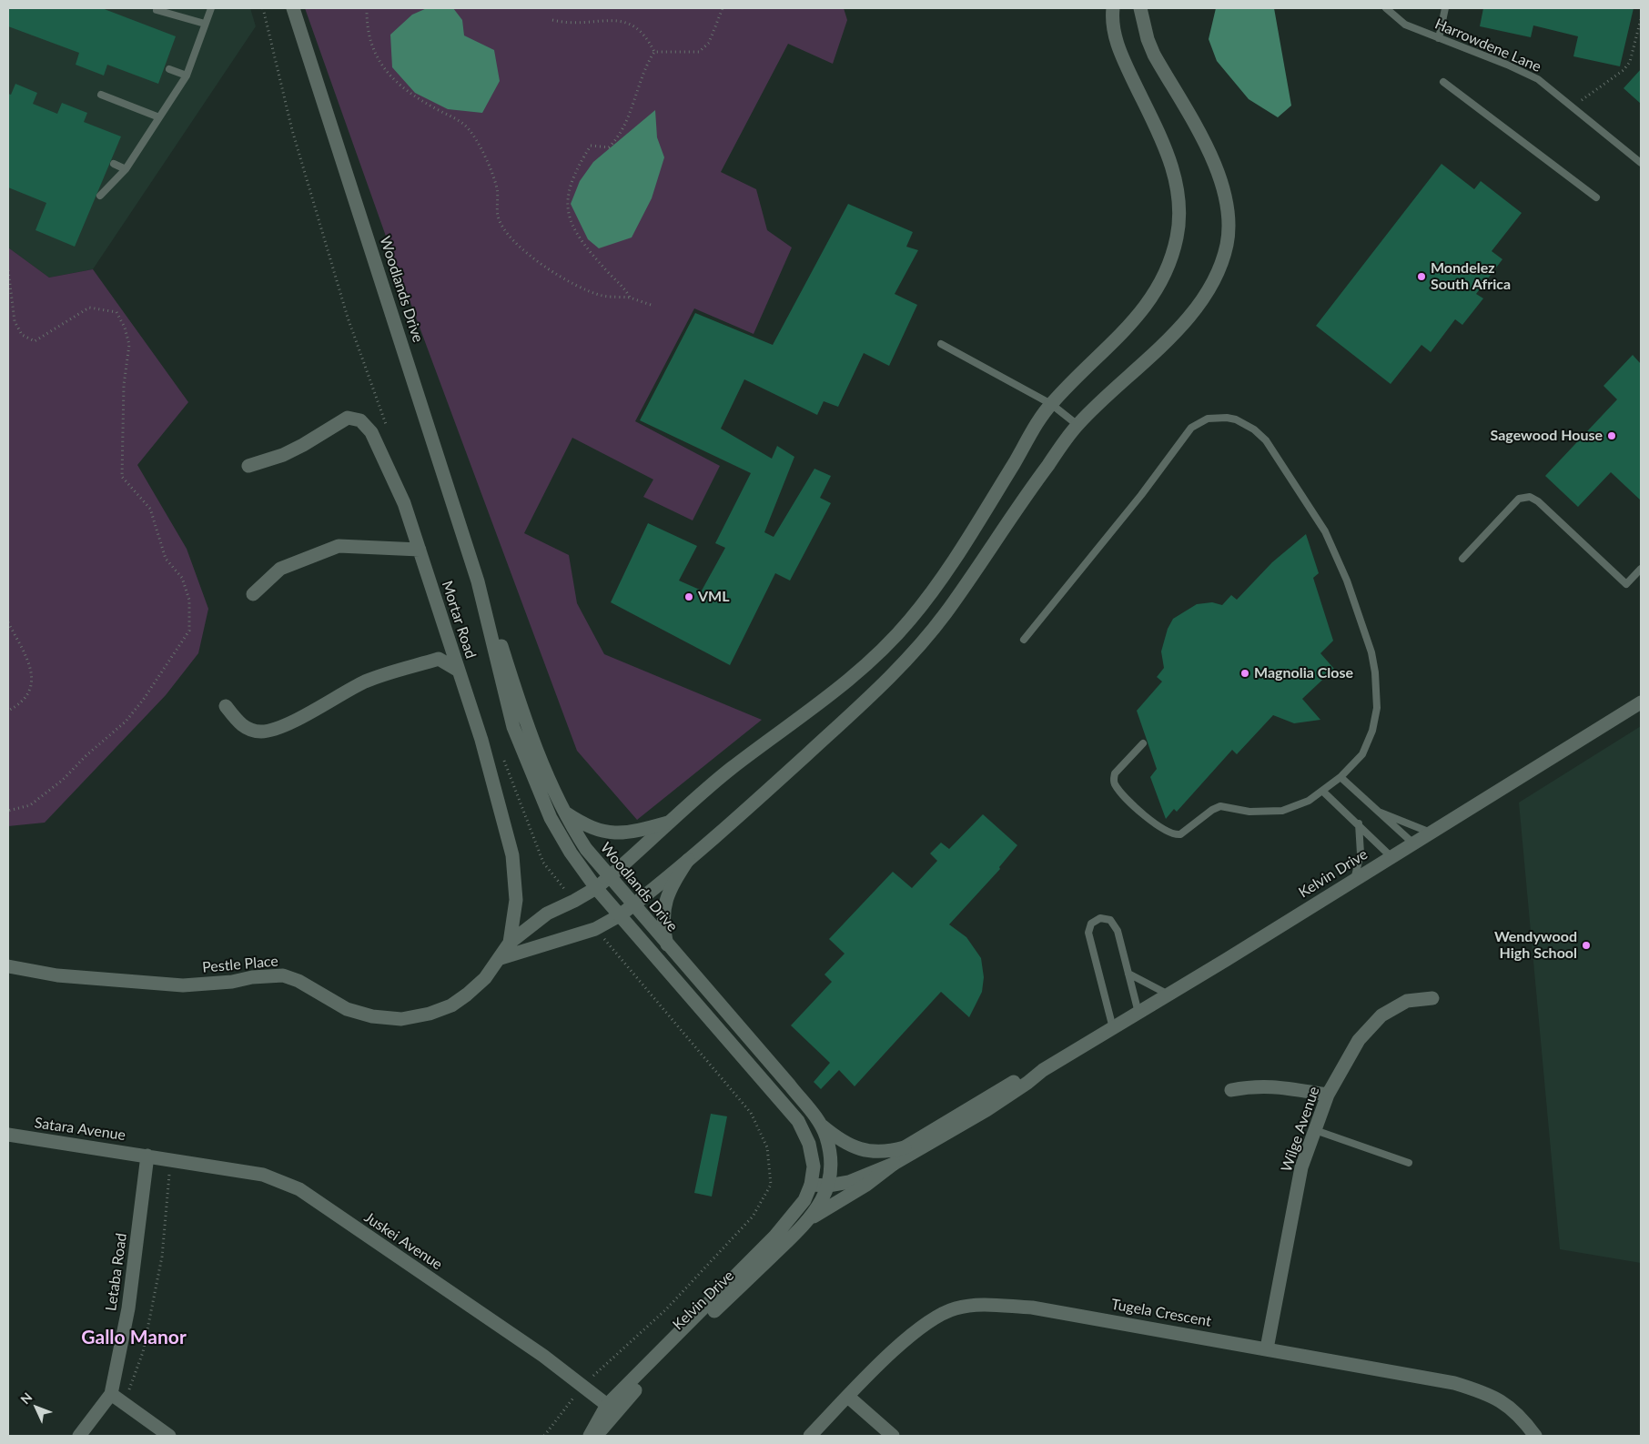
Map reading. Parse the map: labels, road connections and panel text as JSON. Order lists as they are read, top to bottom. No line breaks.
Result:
{"streets":{"street":["Woodlands Drive","Mortar Road","Kelvin Drive","Pestle Place","Satara Avenue","Wilge Avenue","Juskei Avenue","Letaba Road","Tugela Crescent"],"lane":["Harrowdene Lane"]},"crossings":[["Woodlands Drive","Kelvin Drive"],["Mortar Road","Pestle Place"],["Kelvin Drive","Juskei Avenue"],["Satara Avenue","Juskei Avenue"],["Satara Avenue","Letaba Road"],["Wilge Avenue","Tugela Crescent"],["Juskei Avenue","Letaba Road"]],"districts":["Gallo Manor"],"places":["Mondelez South Africa","Sagewood House","VML","Magnolia Close","Wendywood High School"],"north":"top left"}
